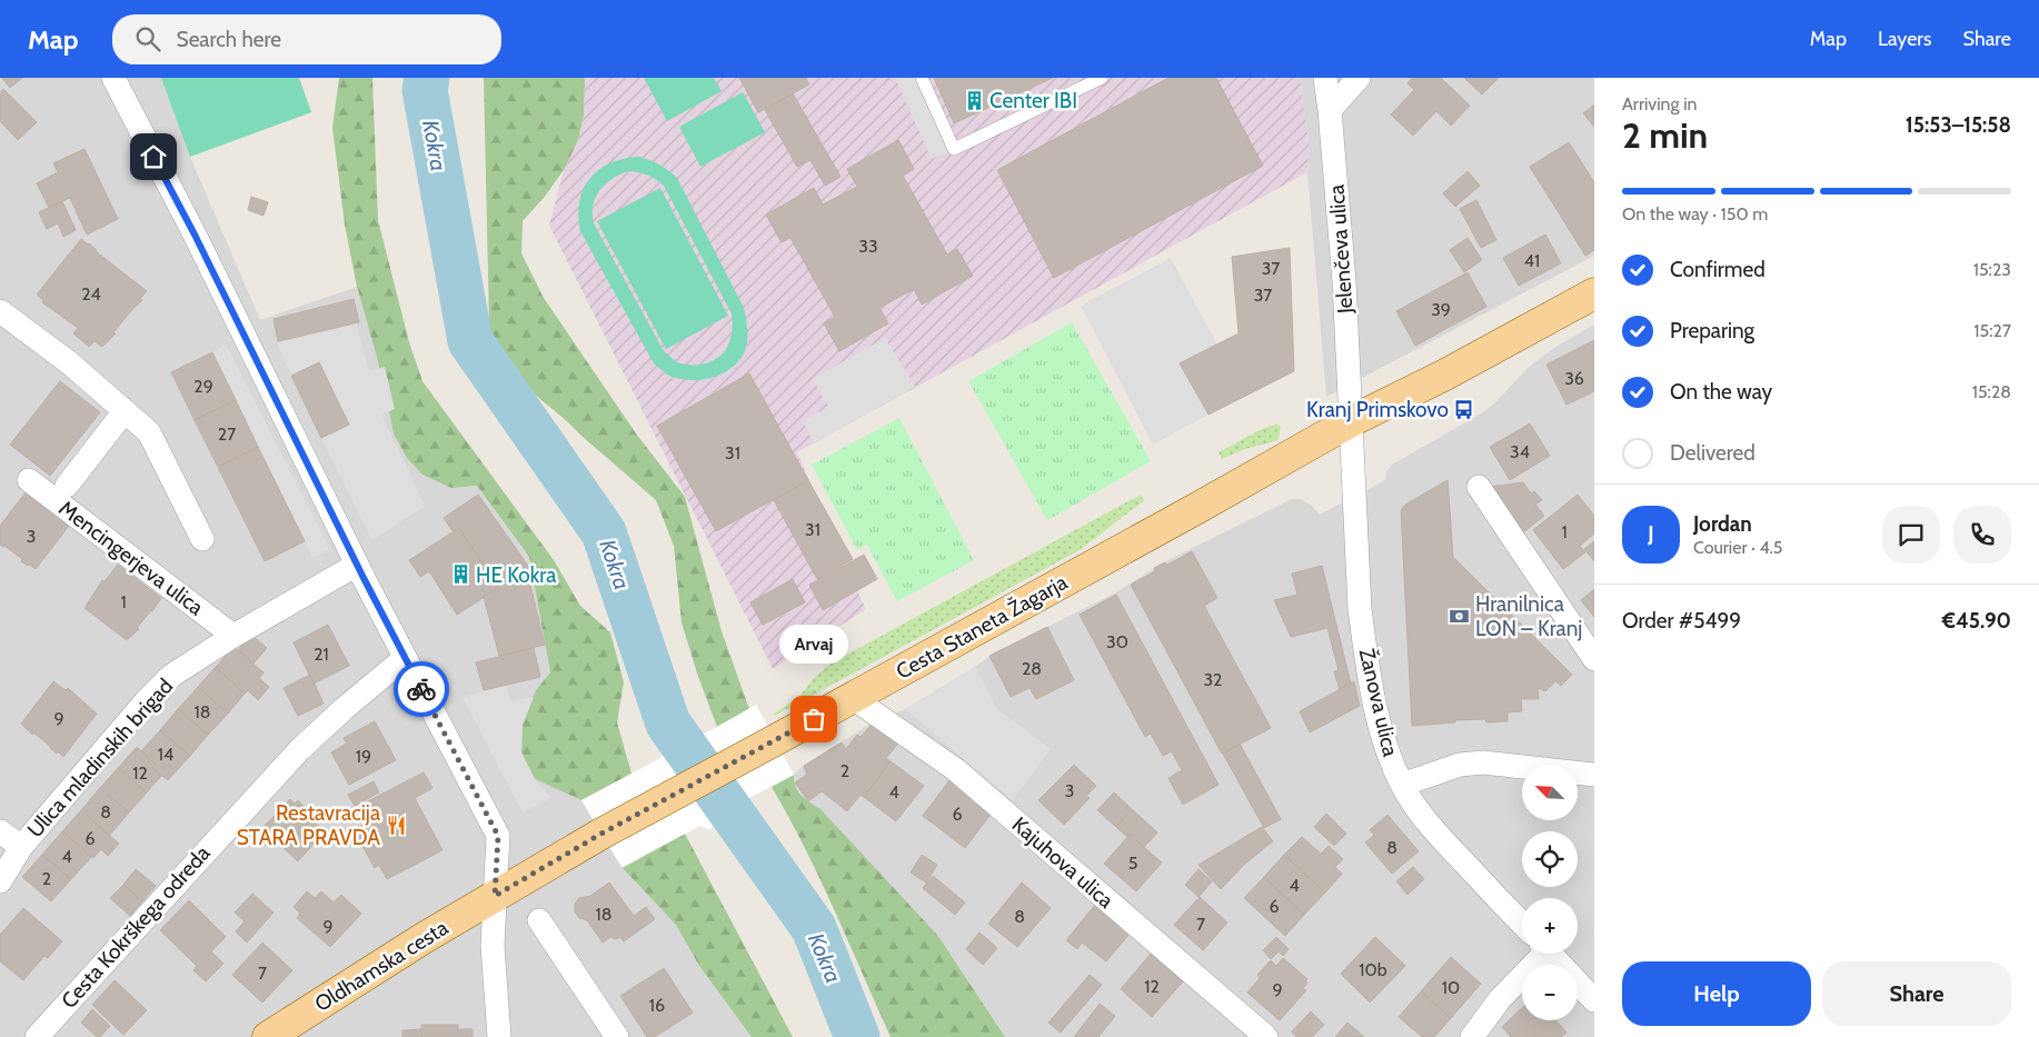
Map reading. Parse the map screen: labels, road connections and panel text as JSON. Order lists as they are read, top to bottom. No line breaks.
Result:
{"streets":{"main road":["Cesta Staneta Žagarja","Oldhamska cesta"],"street":["Jelenčeva ulica","Mencingerjeva ulica","Žanova ulica","Ulica mladinskih brigad","Kajuhova ulica","Cesta Kokrškega odreda"]},"crossings":[["Jelenčeva ulica","Cesta Staneta Žagarja"],["Jelenčeva ulica","Žanova ulica"],["Mencingerjeva ulica","Ulica mladinskih brigad"],["Cesta Staneta Žagarja","Žanova ulica"],["Cesta Staneta Žagarja","Kajuhova ulica"],["Cesta Staneta Žagarja","Oldhamska cesta"]],"water":["Kokra"],"places":{"building":["Center IBI","HE Kokra"],"bus stop":["Kranj Primskovo"],"bank":["Hranilnica LON – Kranj"],"other":["Arvaj"],"restaurant":["Restavracija STARA PRAVDA"]},"house_numbers":["33","41","37","24","37","39","36","29","27","34","31","31","1","3","1","30","21","28","32","18","9","14","19","2","12","3","4","8","6","6","8","4","5","2","4","6","18","8","7","9","10b","7","12","10","9","16"],"north":"top left","page":{"header":"Map","search":"Search here","nav":["Map","Layers","Share"],"heading":["2 min","Arriving in","15:53–15:58"],"panel":["Jordan","Courier · 4.5","Order #5499","€45.90"],"bar":"On the way · 150 m","list":[["Confirmed","15:23"],["Preparing","15:27"],["On the way","15:28"],"Delivered"],"round":"J","bubble":"Arvaj","map_buttons":["+","−"],"buttons":["Help","Share"]}}
